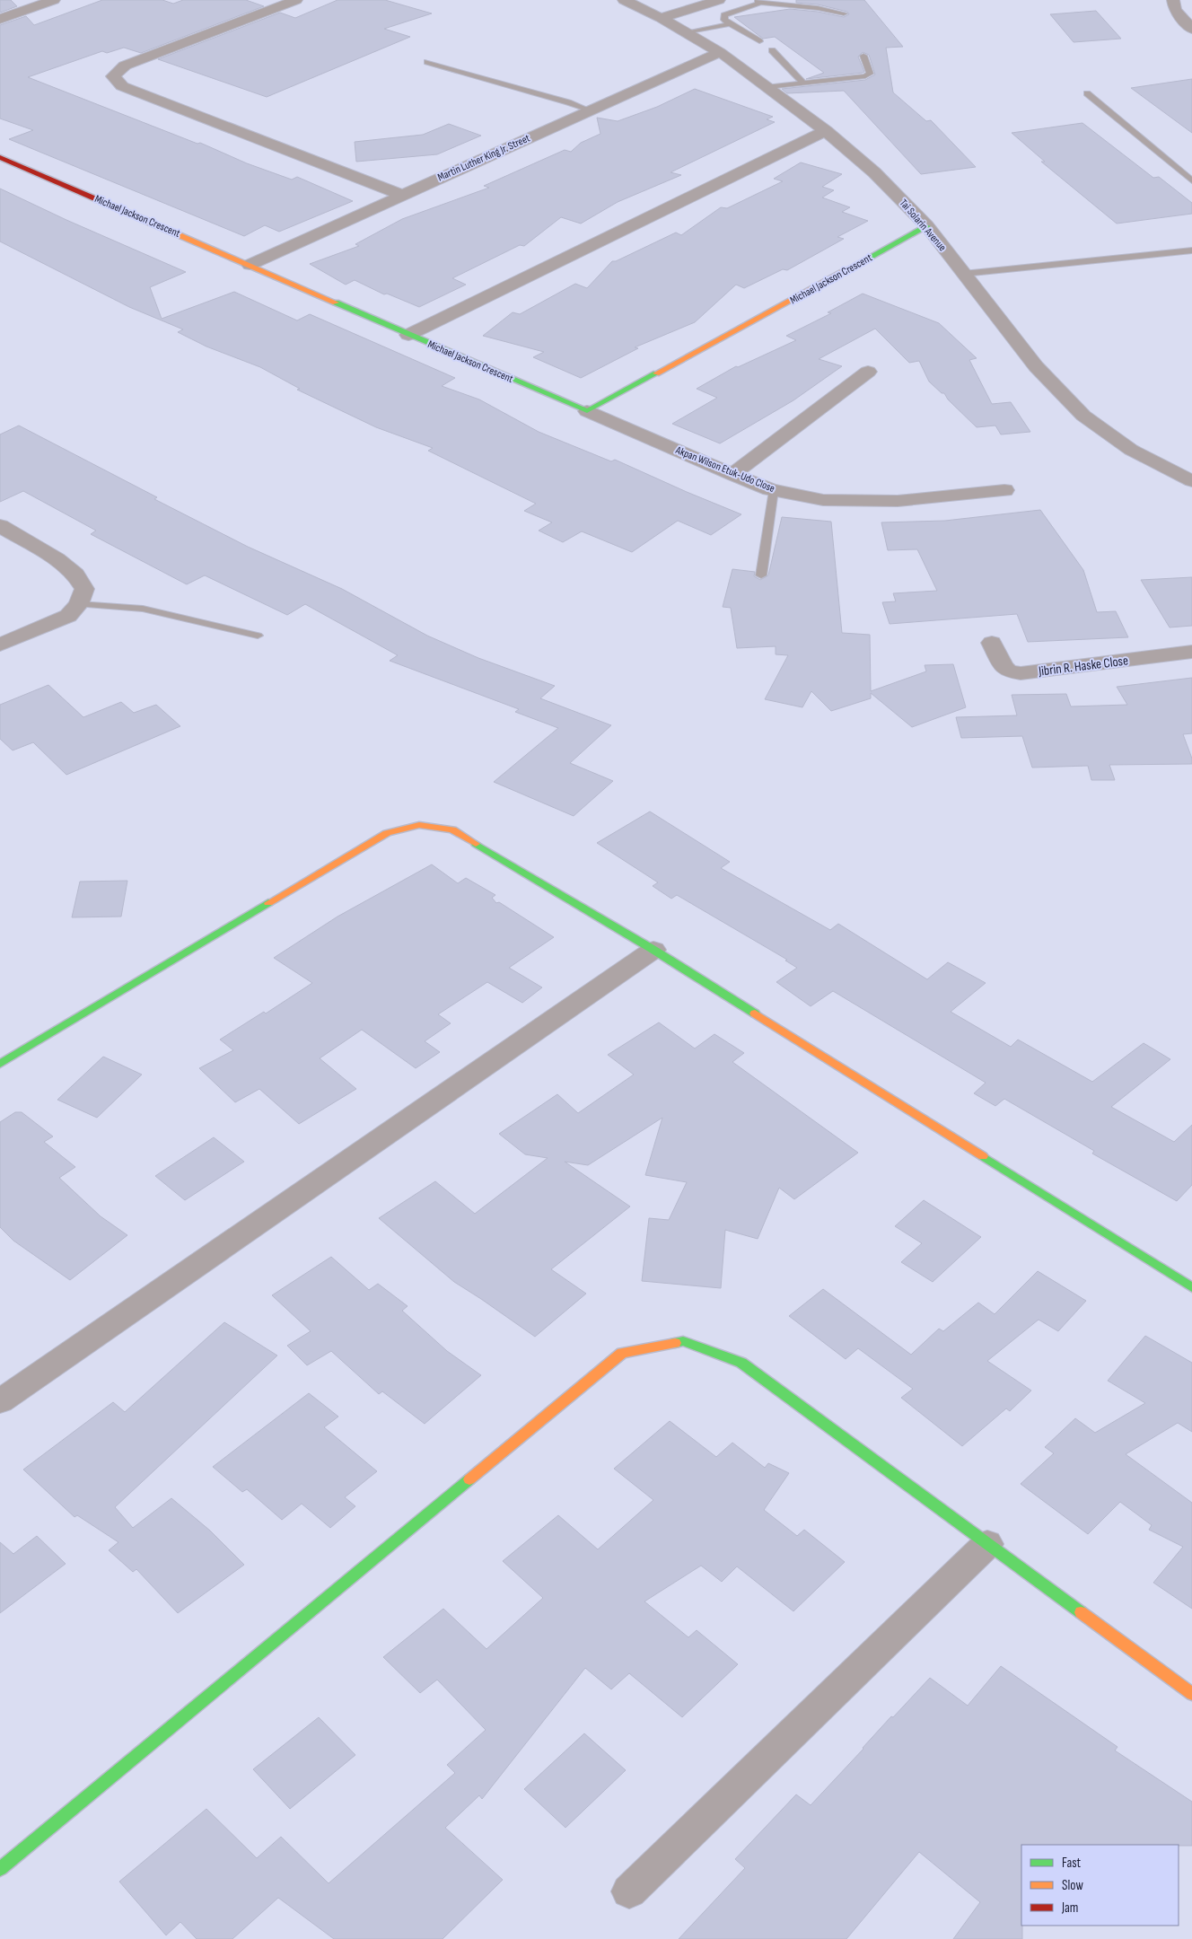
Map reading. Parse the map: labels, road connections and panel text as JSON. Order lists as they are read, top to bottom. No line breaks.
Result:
{"streets":{"street":["Martin Luther King Jr. Street","Michael Jackson Crescent","Tai Solarin Avenue","Akpan Wilson Etuk-Udo Close","Jibrin R. Haske Close"]},"crossings":[["Martin Luther King Jr. Street","Michael Jackson Crescent"],["Martin Luther King Jr. Street","Tai Solarin Avenue"],["Michael Jackson Crescent","Tai Solarin Avenue"],["Michael Jackson Crescent","Akpan Wilson Etuk-Udo Close"]],"legend":["Fast","Slow","Jam"]}
